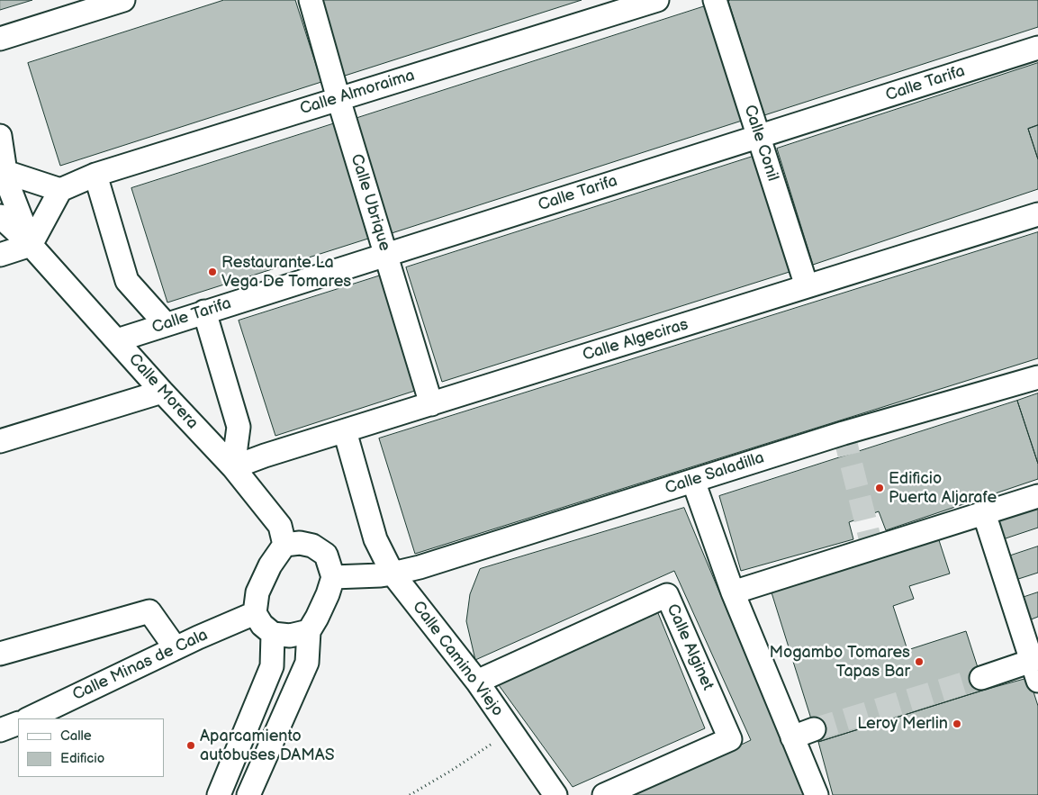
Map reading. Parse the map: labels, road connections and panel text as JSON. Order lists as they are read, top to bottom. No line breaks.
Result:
{"streets":{"street":["Calle Tarifa","Calle Almoraima","Calle Conil","Calle Ubrique","Calle Algeciras","Calle Morera","Calle Saladilla","Calle Alginet","Calle Camino Viejo","Calle Minas de Cala"]},"crossings":[["Calle Tarifa","Calle Conil"],["Calle Tarifa","Calle Ubrique"],["Calle Tarifa","Calle Morera"],["Calle Almoraima","Calle Ubrique"],["Calle Conil","Calle Algeciras"],["Calle Ubrique","Calle Algeciras"],["Calle Algeciras","Calle Morera"],["Calle Algeciras","Calle Camino Viejo"],["Calle Morera","Calle Minas de Cala"],["Calle Saladilla","Calle Camino Viejo"],["Calle Alginet","Calle Camino Viejo"]],"places":["Restaurante La Vega De Tomares","Edificio Puerta Aljarafe","Mogambo Tomares Tapas Bar","Leroy Merlin","Aparcamiento autobuses DAMAS"],"legend":["Calle","Edificio"]}
